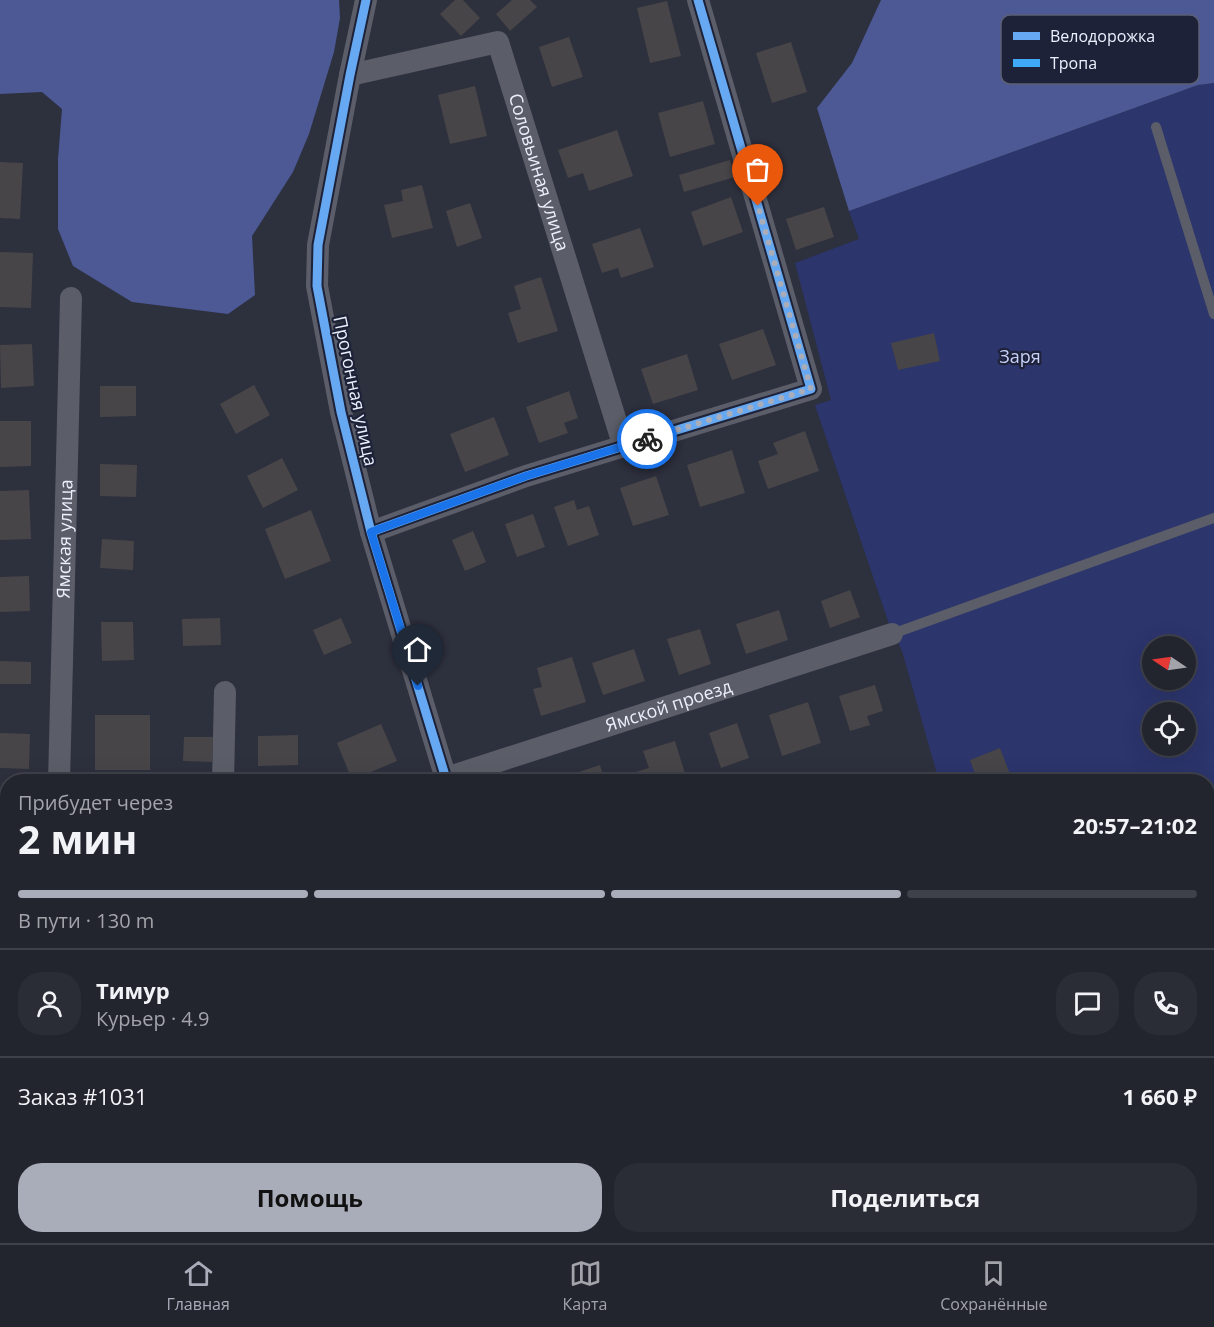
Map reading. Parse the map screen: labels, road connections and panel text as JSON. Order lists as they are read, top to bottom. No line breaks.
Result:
{"streets":{"street":["Соловьиная улица","Прогонная улица","Ямская улица","Ямской проезд"]},"crossings":[["Соловьиная улица","Прогонная улица"]],"parks":["Заря"],"legend":["Велодорожка","Тропа"],"north":"left","page":{"heading":["2 мин","Прибудет через","20:57–21:02"],"panel":["Тимур","Курьер · 4.9","Заказ #1031","1 660 ₽"],"bar":"В пути · 130 m","buttons":["Помощь","Поделиться"],"tabs":["Главная","Карта","Сохранённые"]}}
